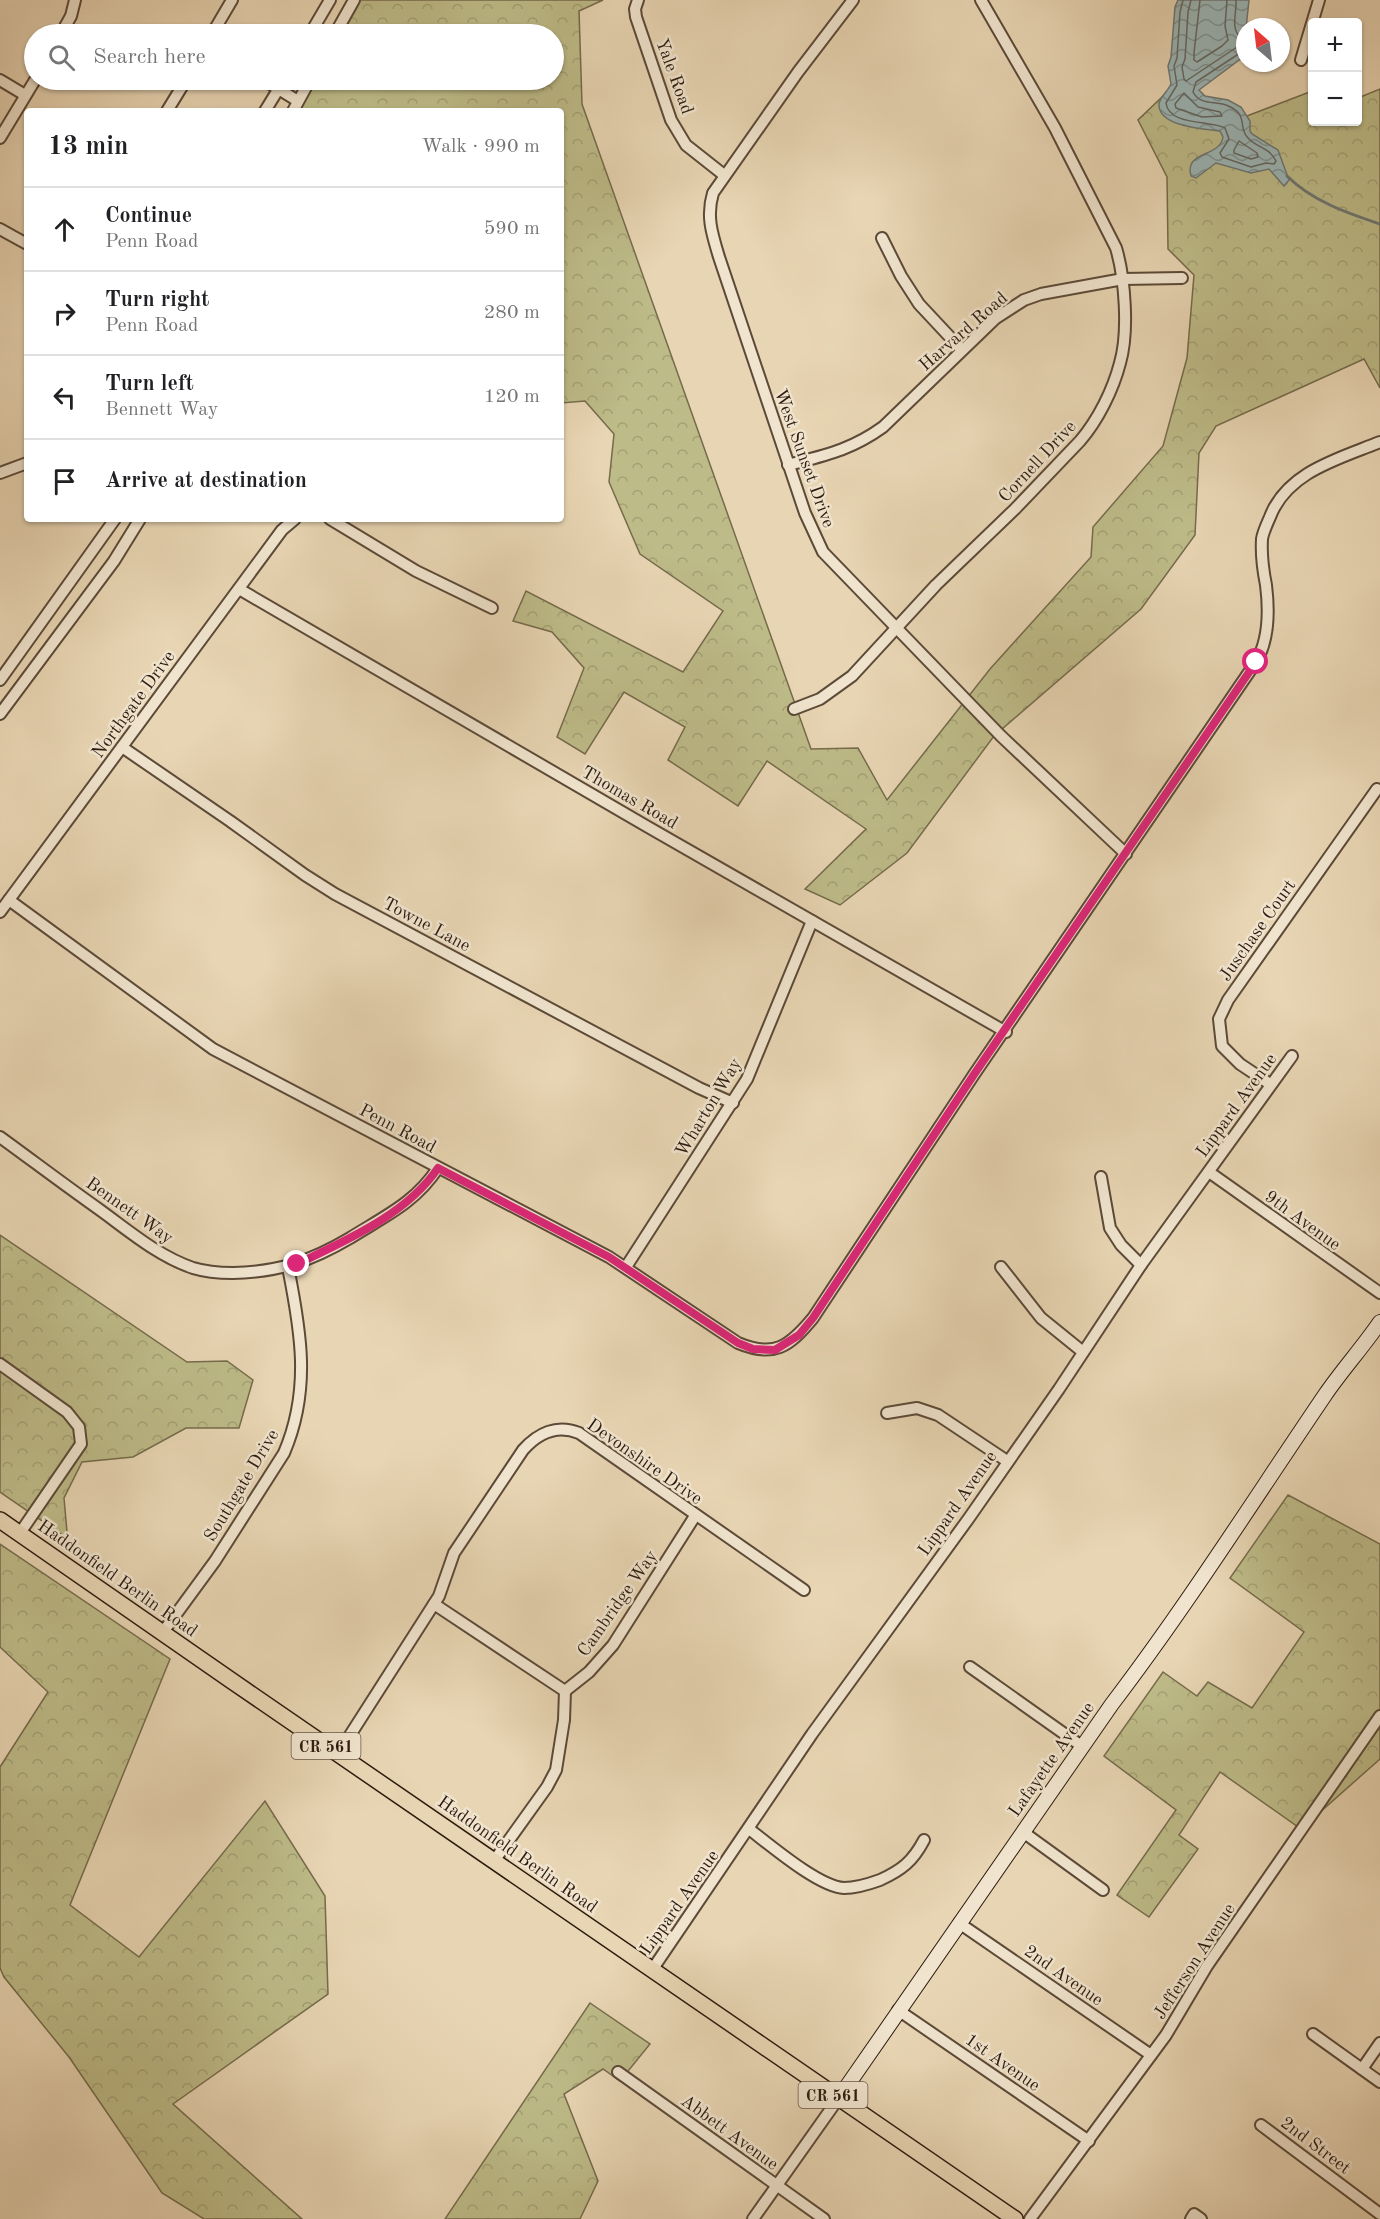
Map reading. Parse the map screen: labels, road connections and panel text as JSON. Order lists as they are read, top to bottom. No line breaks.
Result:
{"streets":{"main road":["Haddonfield Berlin Road","CR 561"],"street":["Yale Road","Harvard Road","West Sunset Drive","Cornell Drive","Northgate Drive","Thomas Road","Towne Lane","Juschase Court","Lippard Avenue","Wharton Way","Penn Road","Bennett Way","9th Avenue","Devonshire Drive","Southgate Drive","Cambridge Way","Lafayette Avenue","Jefferson Avenue","2nd Avenue","1st Avenue","Abbett Avenue","2nd Street"]},"crossings":[["Yale Road","West Sunset Drive"],["Harvard Road","West Sunset Drive"],["Harvard Road","Cornell Drive"],["West Sunset Drive","Cornell Drive"],["West Sunset Drive","Penn Road"],["Northgate Drive","Thomas Road"],["Northgate Drive","Towne Lane"],["Northgate Drive","Penn Road"],["Thomas Road","Wharton Way"],["Thomas Road","Penn Road"],["Towne Lane","Wharton Way"],["Juschase Court","Lippard Avenue"],["Lippard Avenue","9th Avenue"],["Lippard Avenue","Haddonfield Berlin Road"],["Wharton Way","Penn Road"],["Penn Road","Bennett Way"],["Bennett Way","Southgate Drive"],["Devonshire Drive","Haddonfield Berlin Road"],["Devonshire Drive","Cambridge Way"],["Southgate Drive","Haddonfield Berlin Road"],["Haddonfield Berlin Road","Lafayette Avenue"],["Lafayette Avenue","2nd Avenue"],["Lafayette Avenue","1st Avenue"],["Lafayette Avenue","Abbett Avenue"],["Jefferson Avenue","2nd Avenue"],["Jefferson Avenue","1st Avenue"]],"north":"top left","page":{"map_buttons":["+","−"],"search":"Search here","heading":["13 min","Walk · 990 m"],"list":[["Continue","Penn Road","590 m"],["Turn right","Penn Road","280 m"],["Turn left","Bennett Way","120 m"],"Arrive at destination"]}}
